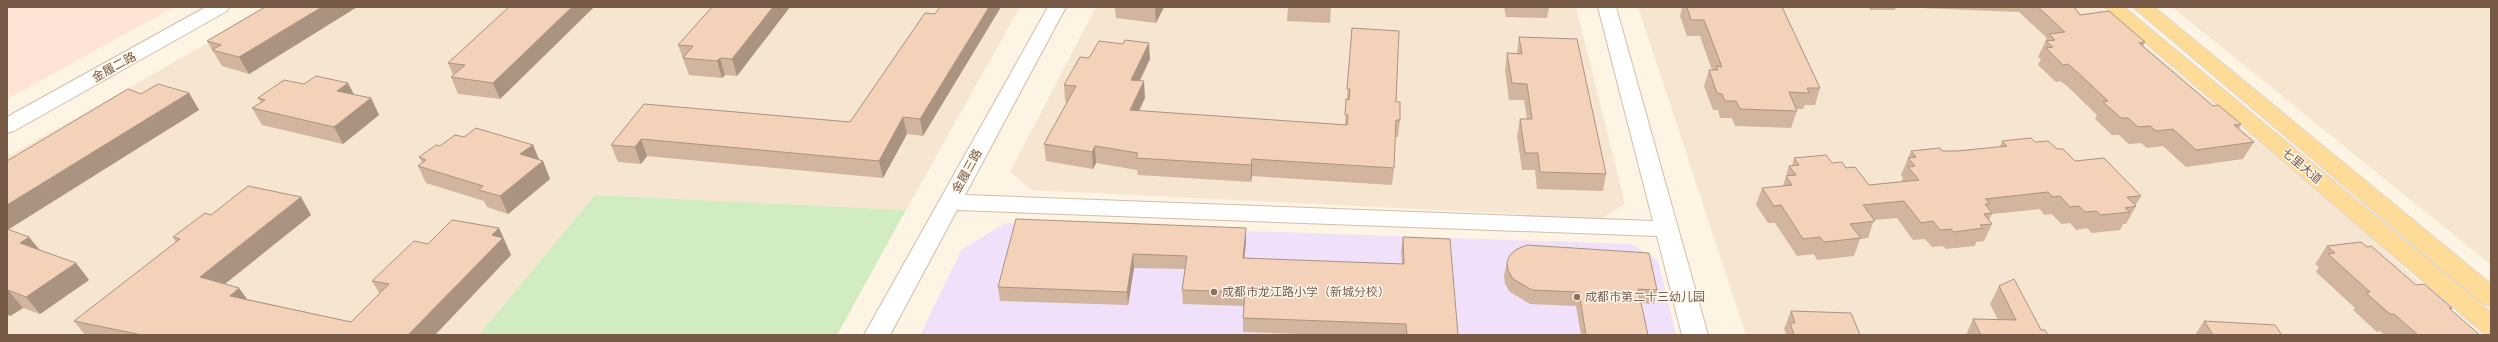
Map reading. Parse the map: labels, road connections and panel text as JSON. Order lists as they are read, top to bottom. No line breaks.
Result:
{"streets":{"main road":["七里大道"],"street":["金履二路","金履三路"]},"places":["成都市龙江路小学（新城分校）","成都市第二十三幼儿园"]}
